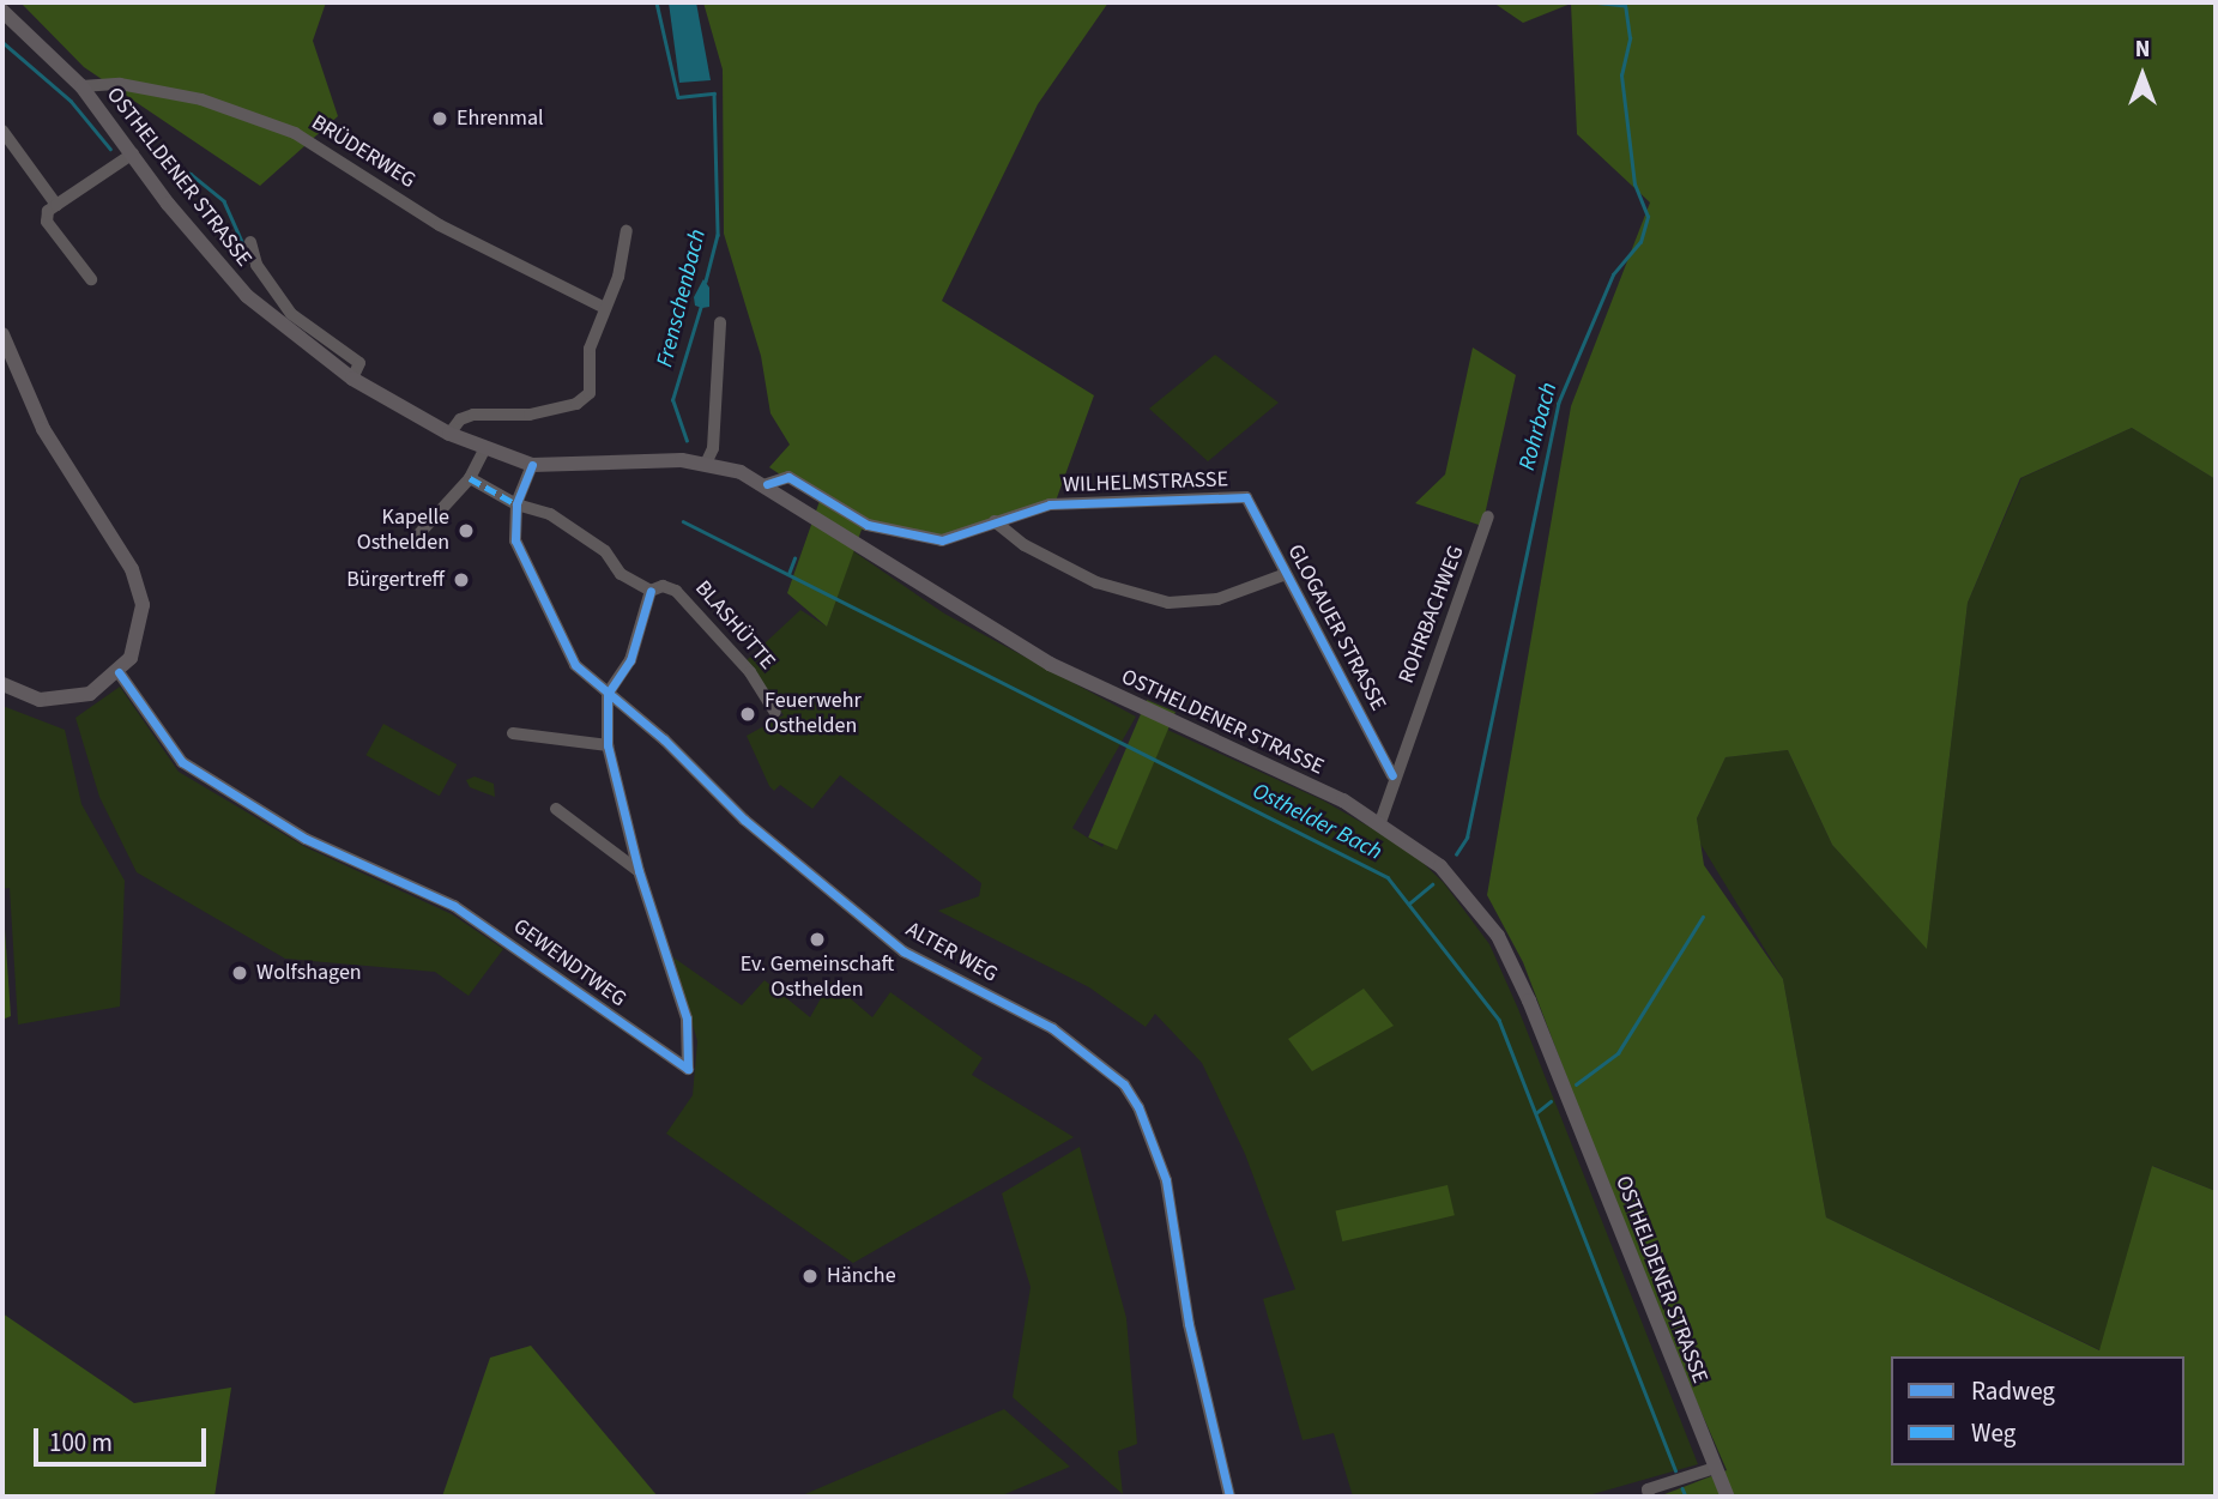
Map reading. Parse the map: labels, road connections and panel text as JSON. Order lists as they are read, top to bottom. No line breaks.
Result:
{"streets":{"main road":["OSTHELDENER STRASSE"],"street":["BRÜDERWEG","WILHELMSTRASSE","ROHRBACHWEG","BLASHÜTTE","GLOGAUER STRASSE","ALTER WEG","GEWENDTWEG"]},"crossings":[["BRÜDERWEG","OSTHELDENER STRASSE"],["OSTHELDENER STRASSE","WILHELMSTRASSE"],["OSTHELDENER STRASSE","ROHRBACHWEG"],["OSTHELDENER STRASSE","ALTER WEG"],["WILHELMSTRASSE","GLOGAUER STRASSE"],["ROHRBACHWEG","GLOGAUER STRASSE"],["BLASHÜTTE","ALTER WEG"],["ALTER WEG","GEWENDTWEG"]],"water":["Frenschenbach","Rohrbach","Osthelder Bach"],"places":["Ehrenmal","Kapelle Osthelden","Bürgertreff","Feuerwehr Osthelden","Ev. Gemeinschaft Osthelden","Wolfshagen","Hänche"],"legend":["Radweg","Weg"],"scale_bar":"100 m","north":"top"}
